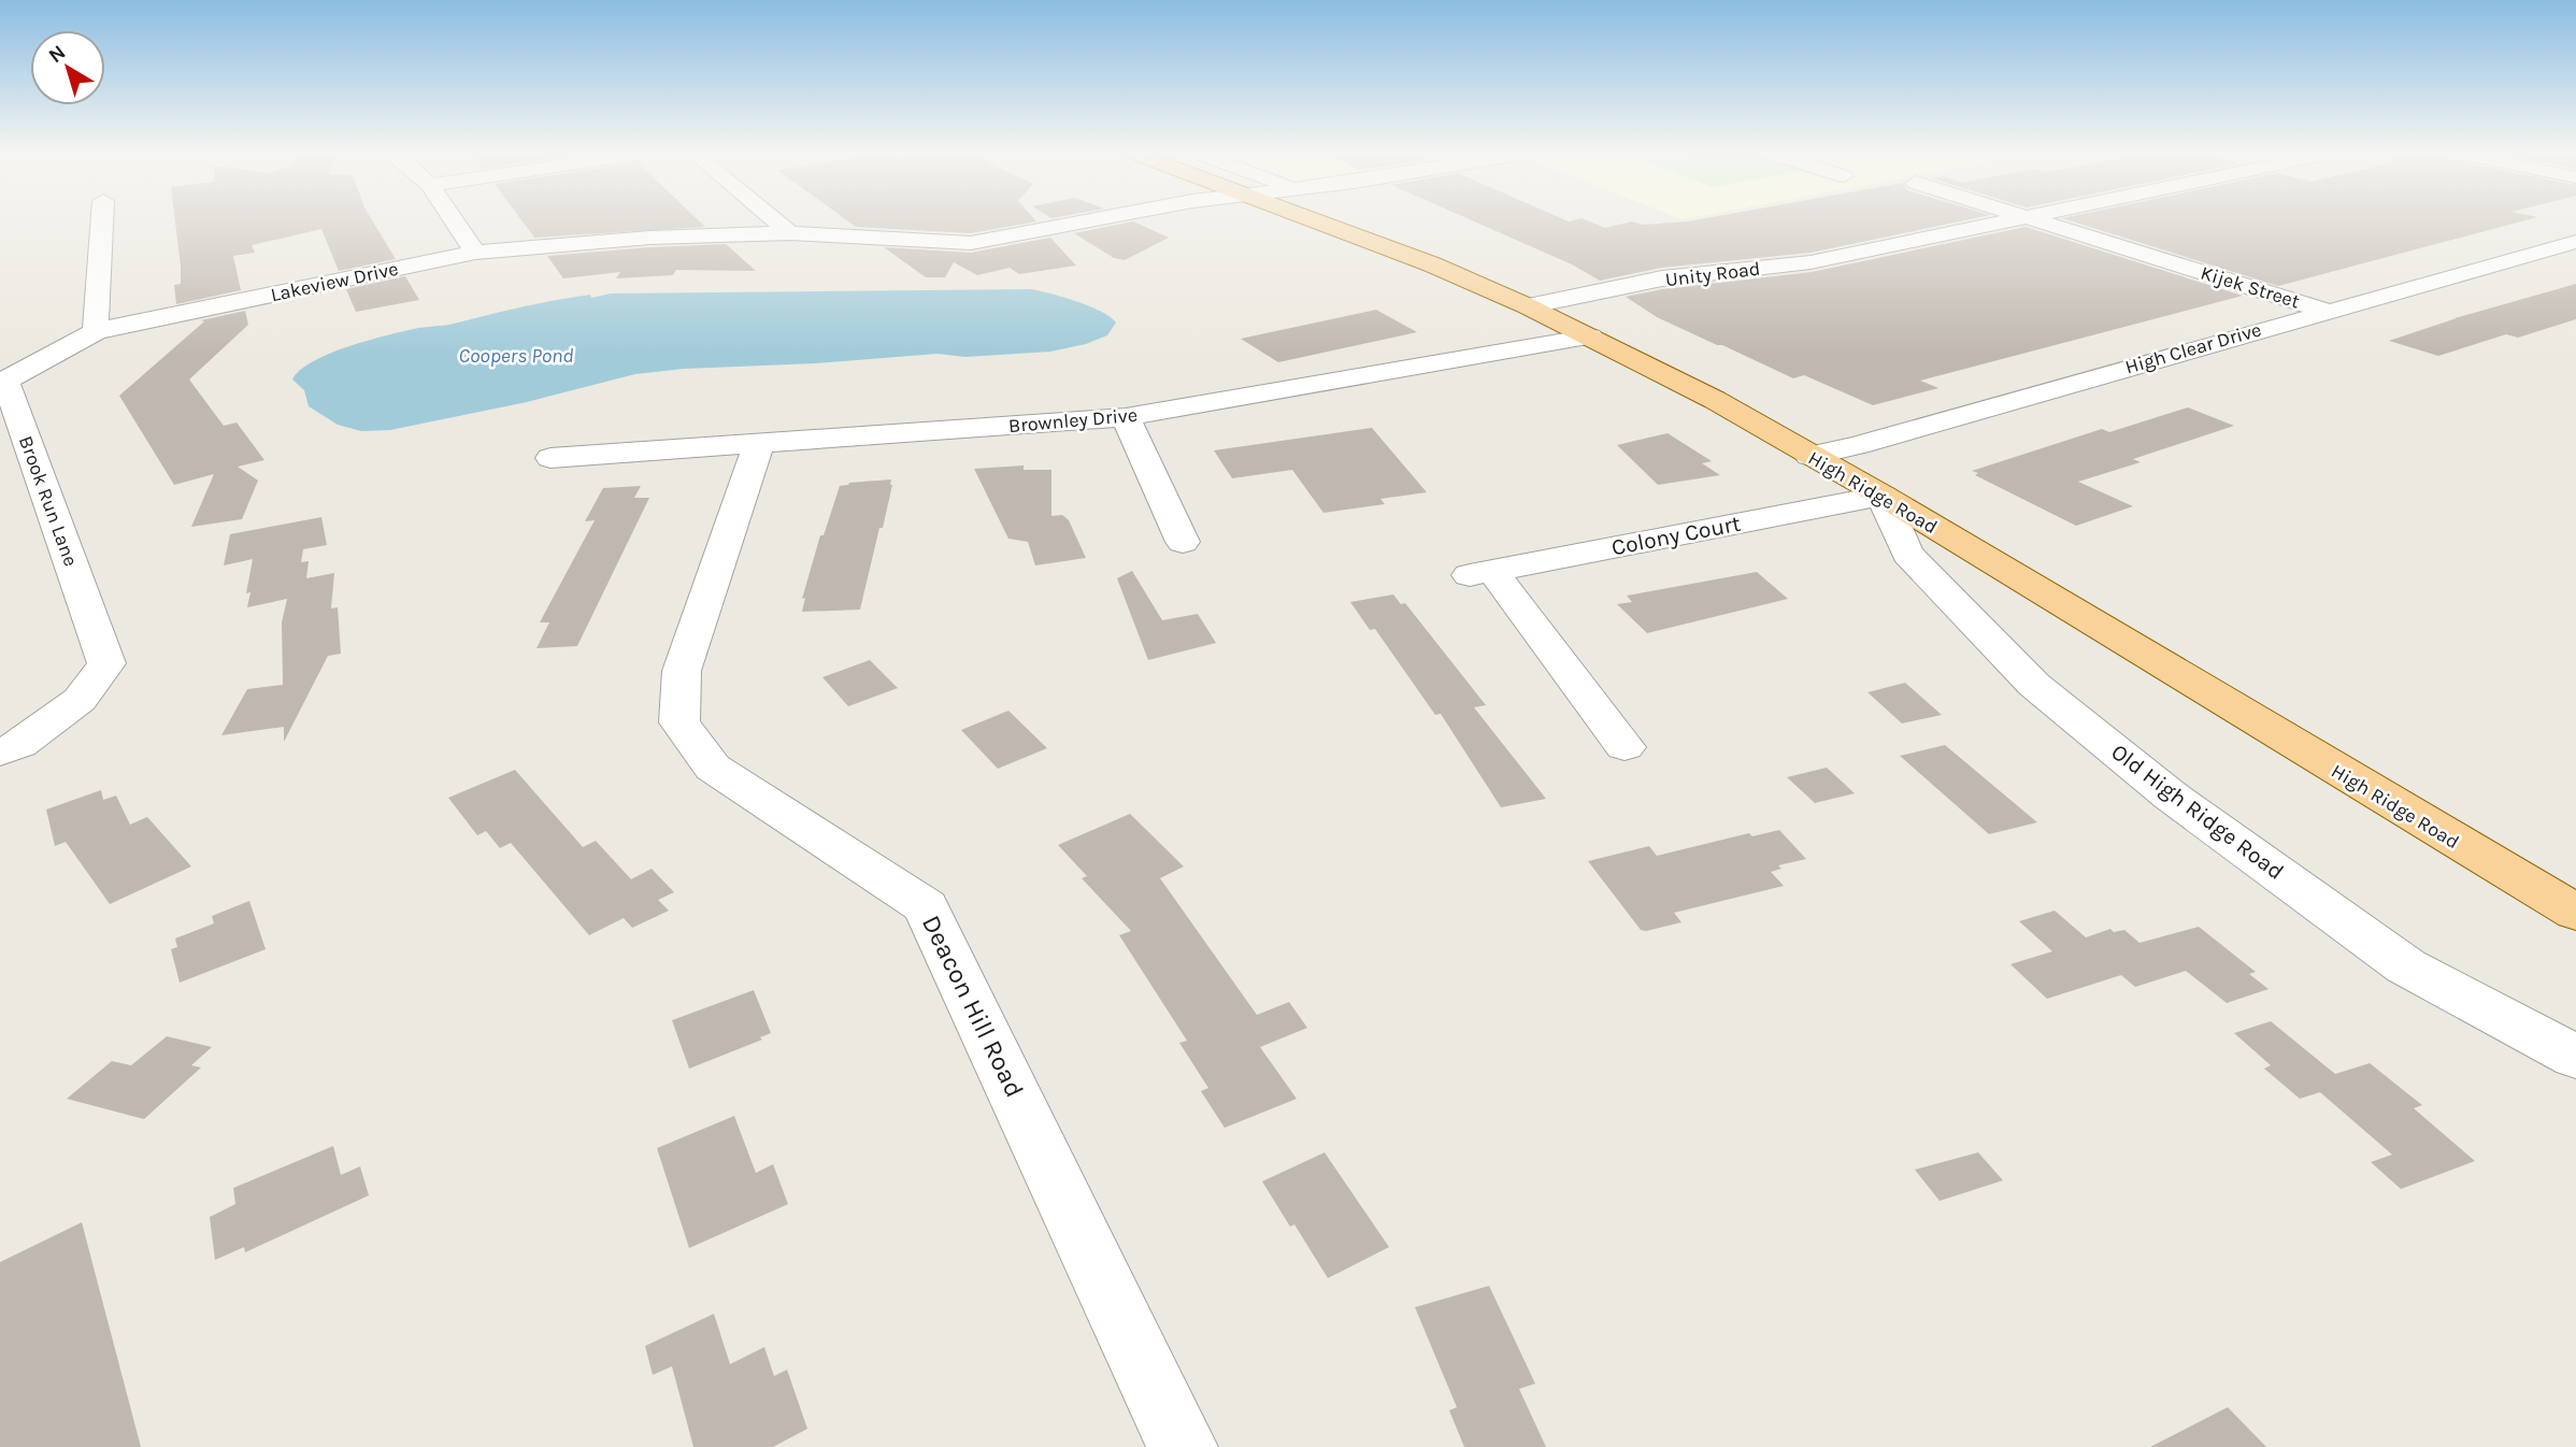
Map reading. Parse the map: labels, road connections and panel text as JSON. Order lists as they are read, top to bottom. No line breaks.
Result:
{"streets":{"main road":["High Ridge Road"],"street":["Unity Road","Lakeview Drive","Kijek Street","High Clear Drive","Brownley Drive","Brook Run Lane","Colony Court","Old High Ridge Road","Deacon Hill Road"]},"crossings":[["Unity Road","High Ridge Road"],["Lakeview Drive","Brook Run Lane"],["Kijek Street","High Clear Drive"],["High Clear Drive","High Ridge Road"],["Brownley Drive","High Ridge Road"],["Brownley Drive","Deacon Hill Road"],["High Ridge Road","Colony Court"],["High Ridge Road","Old High Ridge Road"],["Colony Court","Old High Ridge Road"]],"water":["Coopers Pond"],"north":"top left"}
